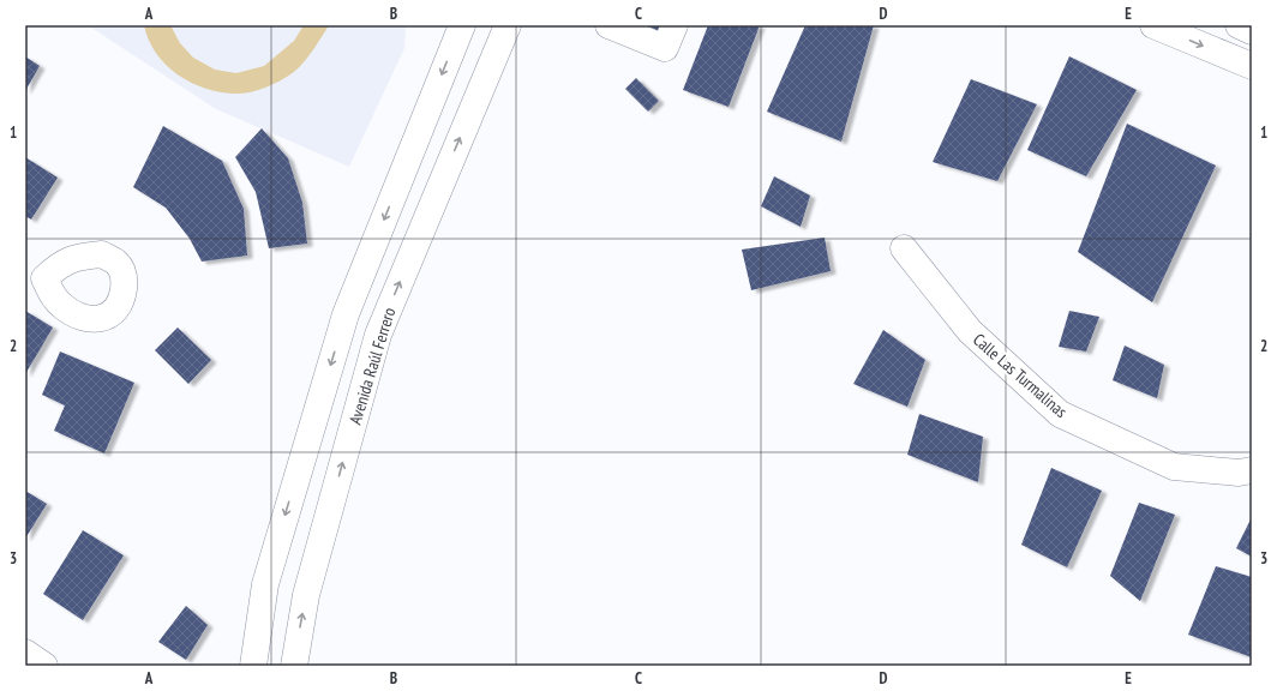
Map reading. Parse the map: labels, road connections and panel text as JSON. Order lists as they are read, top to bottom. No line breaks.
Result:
{"streets":{"main road":["Avenida Raúl Ferrero","Calle Las Turmalinas"]},"grid":{"columns":["A","B","C","D","E"],"rows":["1","2","3"]}}
